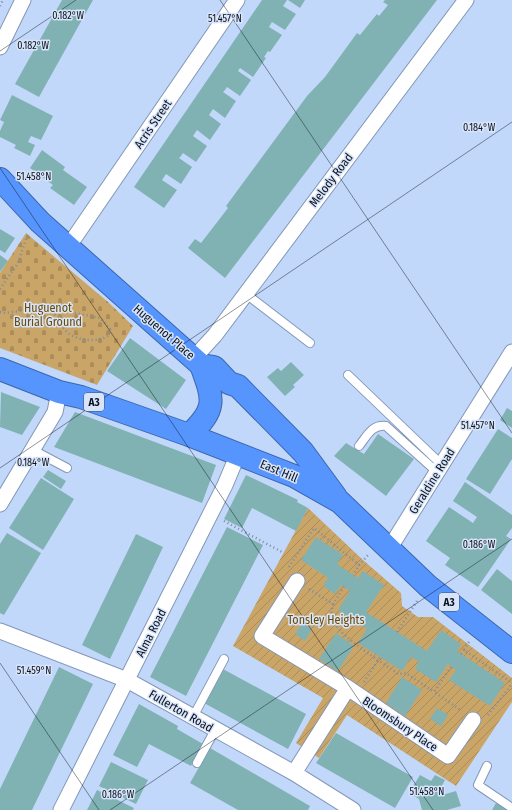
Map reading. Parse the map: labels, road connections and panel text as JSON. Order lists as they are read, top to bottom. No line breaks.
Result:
{"streets":{"highway":["Huguenot Place","A3","East Hill"],"street":["Acris Street","Melody Road","Geraldine Road","Alma Road","Fullerton Road","Bloomsbury Place"]},"crossings":[["Acris Street","Huguenot Place"],["Melody Road","Huguenot Place"],["Melody Road","A3"],["Huguenot Place","A3"],["Huguenot Place","East Hill"],["A3","East Hill"],["East Hill","Geraldine Road"],["East Hill","Alma Road"],["Alma Road","Fullerton Road"]],"parks":["Huguenot Burial Ground","Tonsley Heights"],"coordinates":["0.182°W","51.457°N","0.184°W","51.458°N","0.186°W","51.459°N"]}
